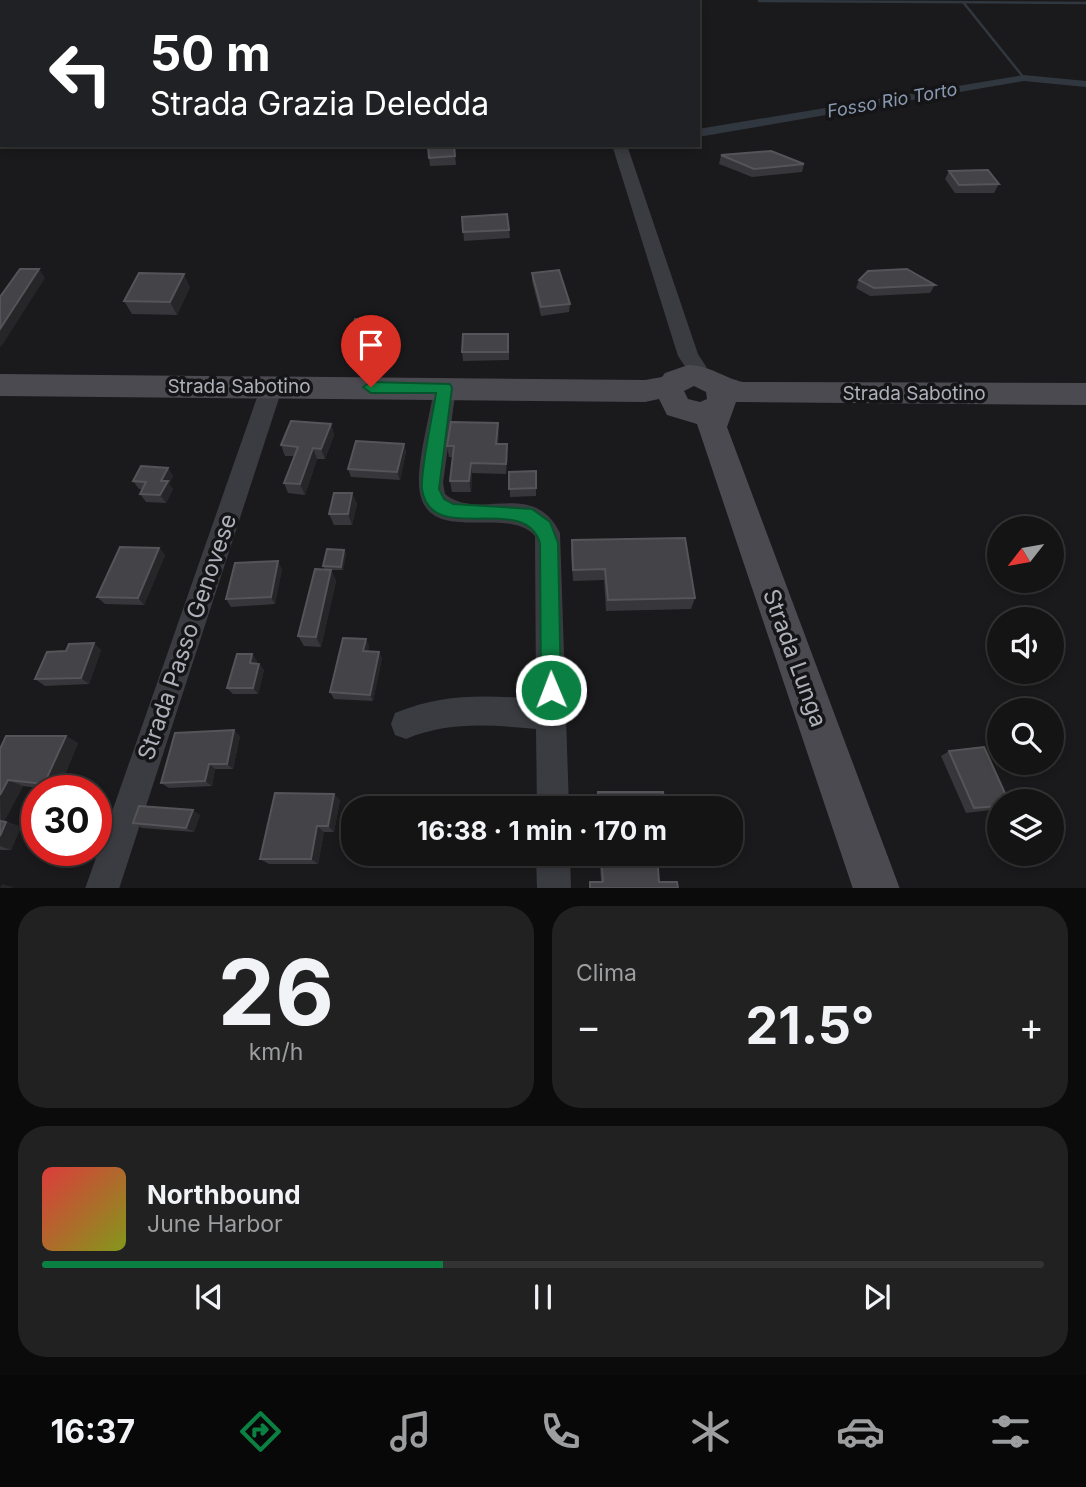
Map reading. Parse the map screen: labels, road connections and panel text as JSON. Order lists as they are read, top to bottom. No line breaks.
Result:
{"streets":{"street":["Strada Sabotino","Strada Passo Genovese","Strada Lunga"]},"crossings":[["Strada Sabotino","Strada Passo Genovese"],["Strada Sabotino","Strada Lunga"]],"water":["Fosso Rio Torto"],"north":"bottom left","page":{"turn":["50 m","Strada Grazia Deledda"],"limit":"30","trip":"16:38 · 1 min · 170 m","tile":[["26","km/h"],"Clima"],"heat":["−","21.5°","+"],"song":["Northbound","June Harbor"],"tabs":"16:37"}}
